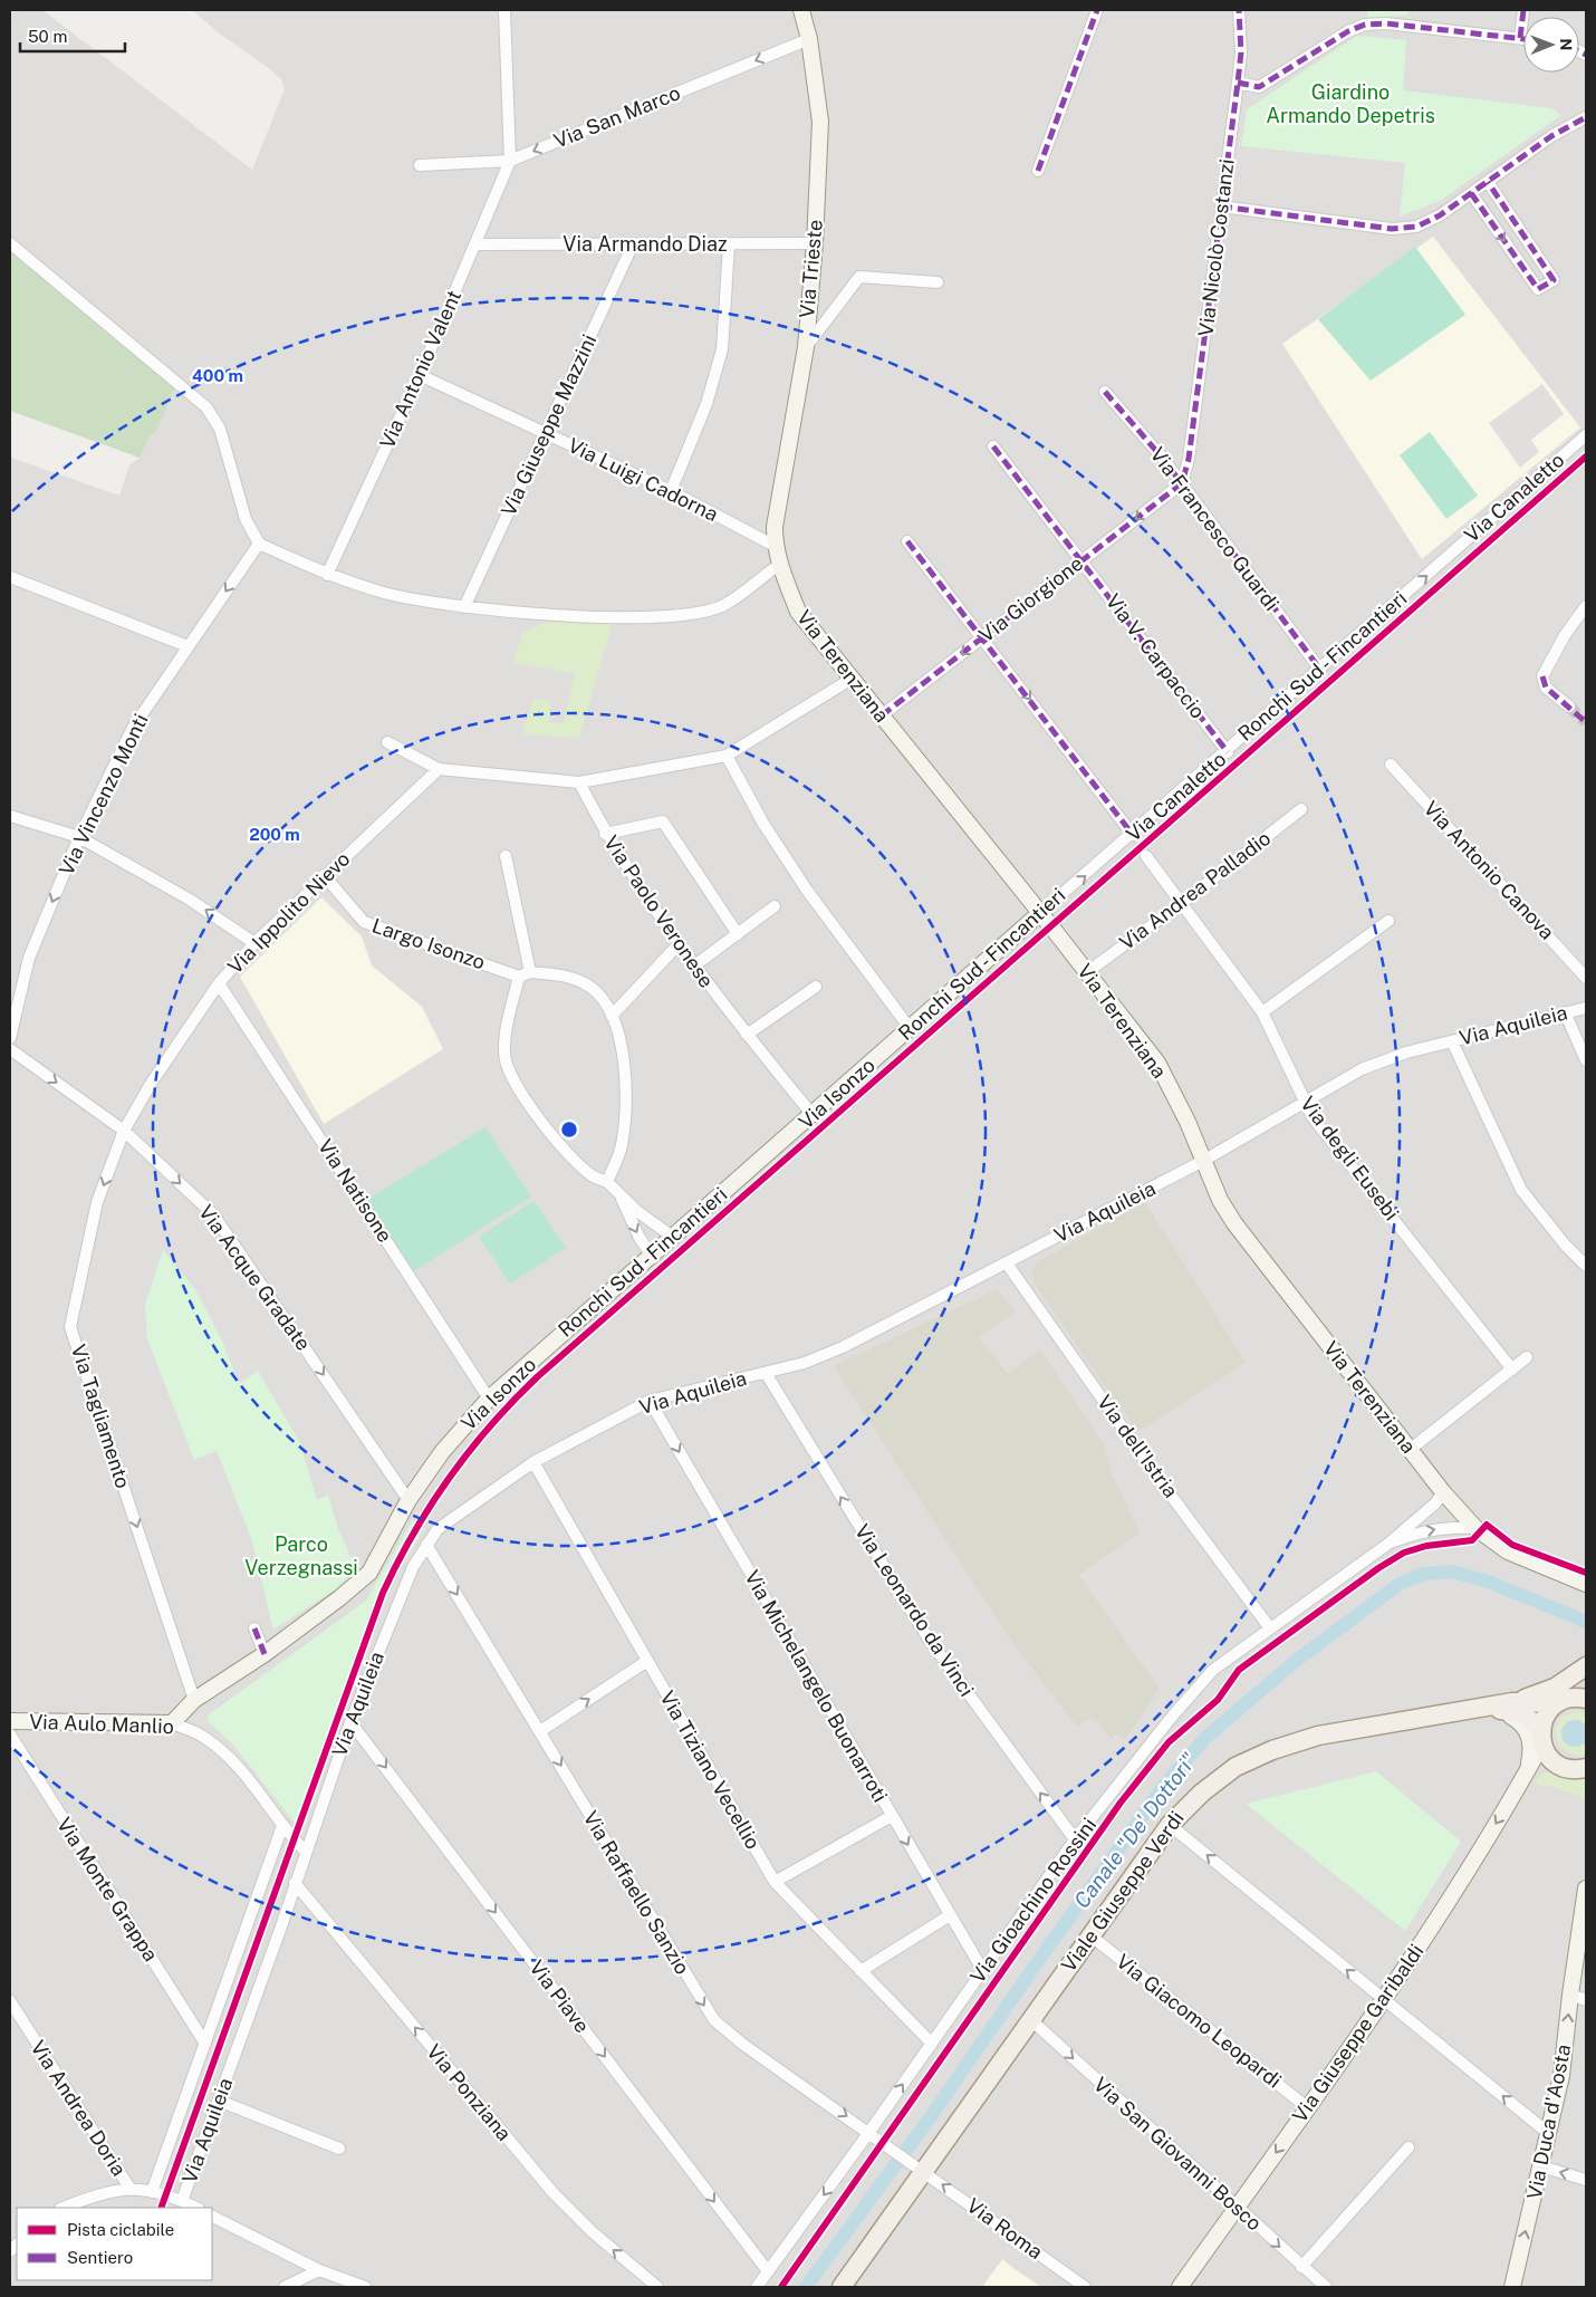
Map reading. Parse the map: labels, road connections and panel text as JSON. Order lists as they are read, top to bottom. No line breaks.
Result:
{"streets":{"main road":["Viale Giuseppe Verdi"],"street":["Via San Marco","Via Armando Diaz","Via Nicolò Costanzi","Via Trieste","Via Antonio Valent","Via Giuseppe Mazzini","Via Luigi Cadorna","Via Canaletto","Via Francesco Guardi","Via Giorgione","Via V. Carpaccio","Via Terenziana","Via Vincenzo Monti","Via Antonio Canova","Via Andrea Palladio","Via Paolo Veronese","Via Ippolito Nievo","Largo Isonzo","Via Aquileia","Via Isonzo","Via degli Eusebi","Via Natisone","Via Acque Gradate","Via Tagliamento","Via dell'Istria","Via Leonardo da Vinci","Via Michelangelo Buonarroti","Via Aulo Manlio","Via Tiziano Vecellio","Via Monte Grappa","Via Raffaello Sanzio","Via Gioachino Rossini","Via Piave","Via Giacomo Leopardi","Via Giuseppe Garibaldi","Via Ponziana","Via Andrea Doria","Via Duca d'Aosta","Via San Giovanni Bosco","Via Roma"],"cycle path":["Ronchi Sud - Fincantieri"]},"crossings":[["Via San Marco","Via Trieste"],["Via San Marco","Via Antonio Valent"],["Via Armando Diaz","Via Trieste"],["Via Armando Diaz","Via Antonio Valent"],["Via Armando Diaz","Via Giuseppe Mazzini"],["Via Nicolò Costanzi","Via Francesco Guardi"],["Via Nicolò Costanzi","Via Giorgione"],["Via Trieste","Via Terenziana"],["Via Antonio Valent","Via Luigi Cadorna"],["Via Giuseppe Mazzini","Via Luigi Cadorna"],["Via Luigi Cadorna","Via Terenziana"],["Via Canaletto","Via Francesco Guardi"],["Via Canaletto","Via V. Carpaccio"],["Via Canaletto","Via Terenziana"],["Via Canaletto","Via Isonzo"],["Via Francesco Guardi","Via Giorgione"],["Via Giorgione","Via V. Carpaccio"],["Via Giorgione","Via Terenziana"],["Via Terenziana","Via Andrea Palladio"],["Via Terenziana","Via Aquileia"],["Via Terenziana","Via Isonzo"],["Via Terenziana","Via Gioachino Rossini"],["Via Andrea Palladio","Via degli Eusebi"],["Via Paolo Veronese","Via Isonzo"],["Via Ippolito Nievo","Largo Isonzo"],["Via Ippolito Nievo","Via Natisone"],["Via Ippolito Nievo","Via Acque Gradate"],["Via Ippolito Nievo","Via Tagliamento"],["Via Aquileia","Via degli Eusebi"],["Via Aquileia","Via dell'Istria"],["Via Aquileia","Via Leonardo da Vinci"],["Via Aquileia","Via Michelangelo Buonarroti"],["Via Aquileia","Via Aulo Manlio"],["Via Aquileia","Via Tiziano Vecellio"],["Via Aquileia","Via Monte Grappa"],["Via Aquileia","Via Raffaello Sanzio"],["Via Aquileia","Via Piave"],["Via Aquileia","Via Ponziana"],["Via Isonzo","Via Natisone"],["Via Isonzo","Via Acque Gradate"],["Via Isonzo","Via Tagliamento"],["Via Isonzo","Via Aulo Manlio"],["Via Acque Gradate","Via Tagliamento"],["Via dell'Istria","Via Gioachino Rossini"],["Via Leonardo da Vinci","Via Gioachino Rossini"],["Via Michelangelo Buonarroti","Via Gioachino Rossini"],["Via Tiziano Vecellio","Via Gioachino Rossini"],["Viale Giuseppe Verdi","Via Raffaello Sanzio"],["Viale Giuseppe Verdi","Via Giacomo Leopardi"],["Viale Giuseppe Verdi","Via San Giovanni Bosco"],["Viale Giuseppe Verdi","Via Roma"],["Via Raffaello Sanzio","Via Gioachino Rossini"],["Via Raffaello Sanzio","Via Roma"],["Via Gioachino Rossini","Via Piave"],["Via Giacomo Leopardi","Via Giuseppe Garibaldi"],["Via Giuseppe Garibaldi","Via San Giovanni Bosco"]],"one_way":["Via San Marco","Via Canaletto","Via Giorgione","Via Vincenzo Monti","Via Acque Gradate","Via Tagliamento","Via Leonardo da Vinci","Via Michelangelo Buonarroti","Via Raffaello Sanzio","Via Piave","Via Ponziana","Via Duca d'Aosta","Via San Giovanni Bosco","Via Roma"],"water":["Canale \"De' Dottori\""],"parks":["Giardino Armando Depetris","Parco Verzegnassi"],"legend":["Pista ciclabile","Sentiero"],"scale_bar":"50 m","north":"right","rings":["400 m","200 m"]}
